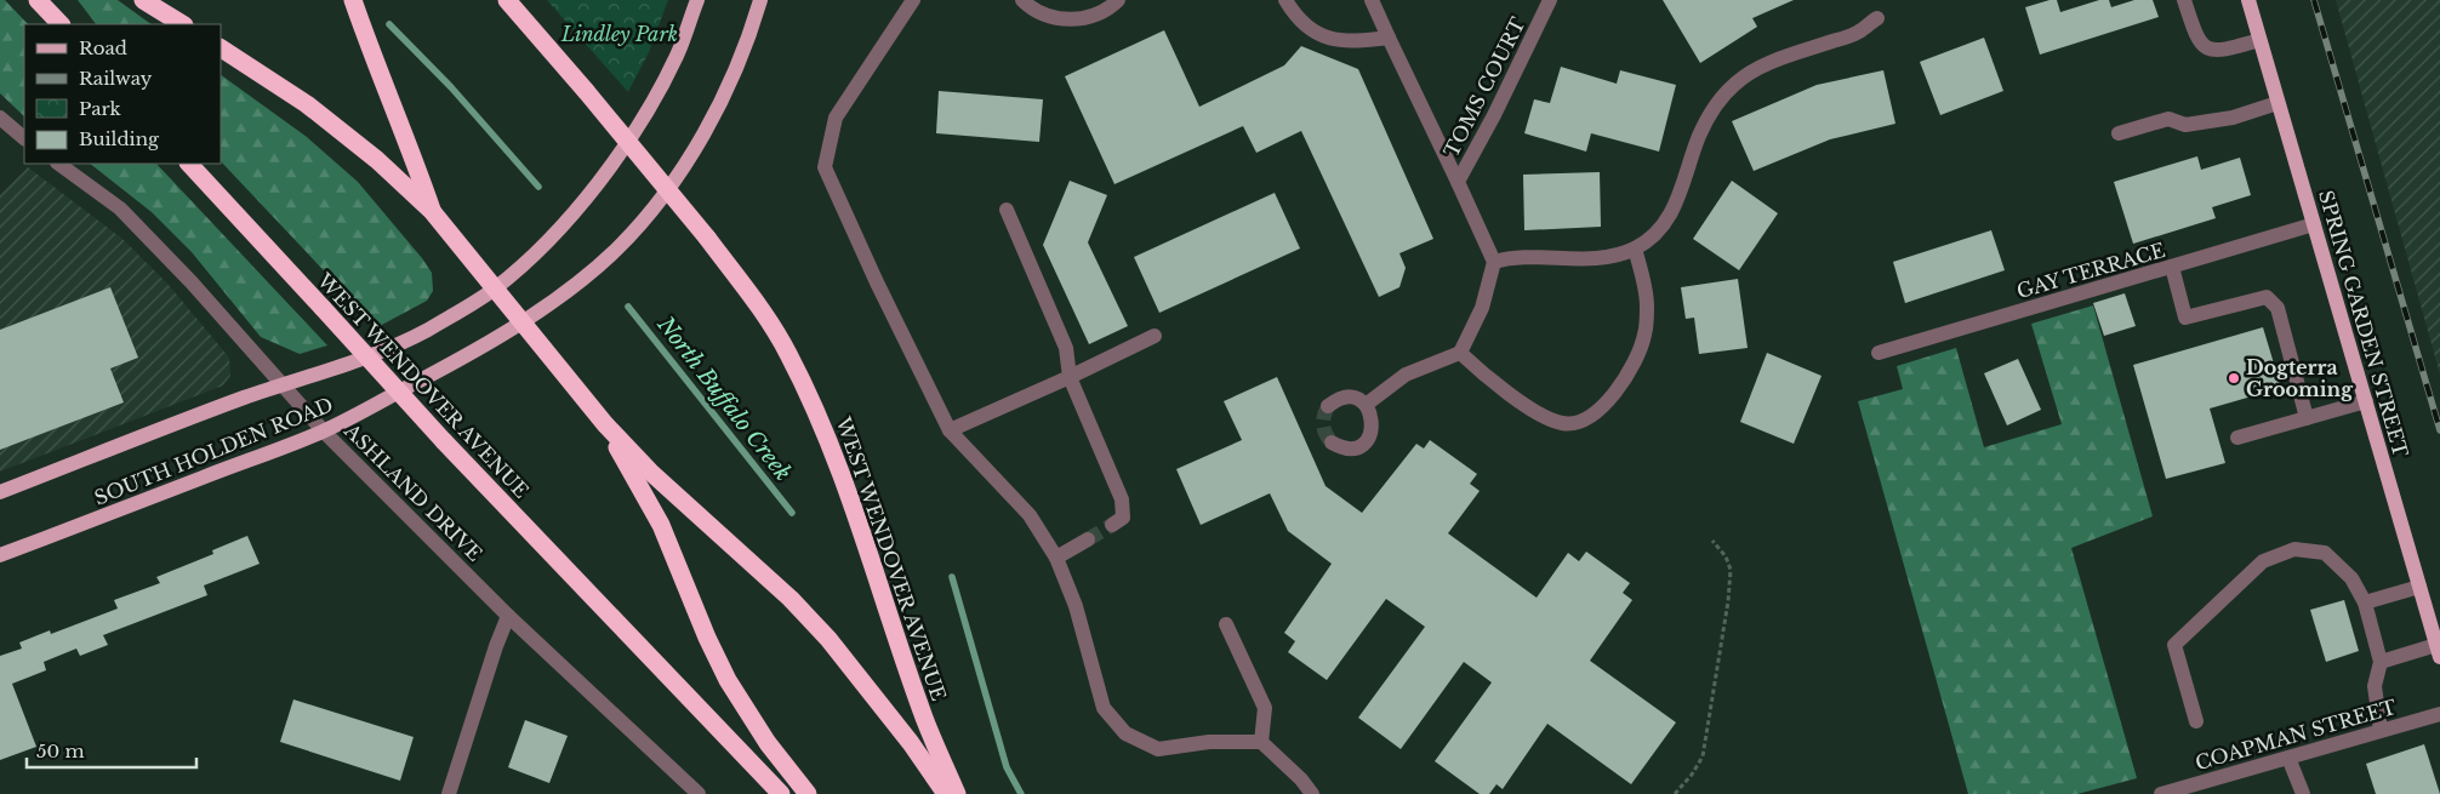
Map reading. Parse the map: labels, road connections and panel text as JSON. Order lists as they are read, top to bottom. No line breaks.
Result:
{"streets":{"highway":["WEST WENDOVER AVENUE"],"main road":["SPRING GARDEN STREET","SOUTH HOLDEN ROAD"],"street":["TOMS COURT","GAY TERRACE","ASHLAND DRIVE","COAPMAN STREET"]},"crossings":[["GAY TERRACE","SPRING GARDEN STREET"],["SOUTH HOLDEN ROAD","ASHLAND DRIVE"]],"water":["North Buffalo Creek"],"parks":["Lindley Park"],"places":["Dogterra Grooming"],"legend":["Road","Railway","Park","Building"],"scale_bar":"50 m"}
